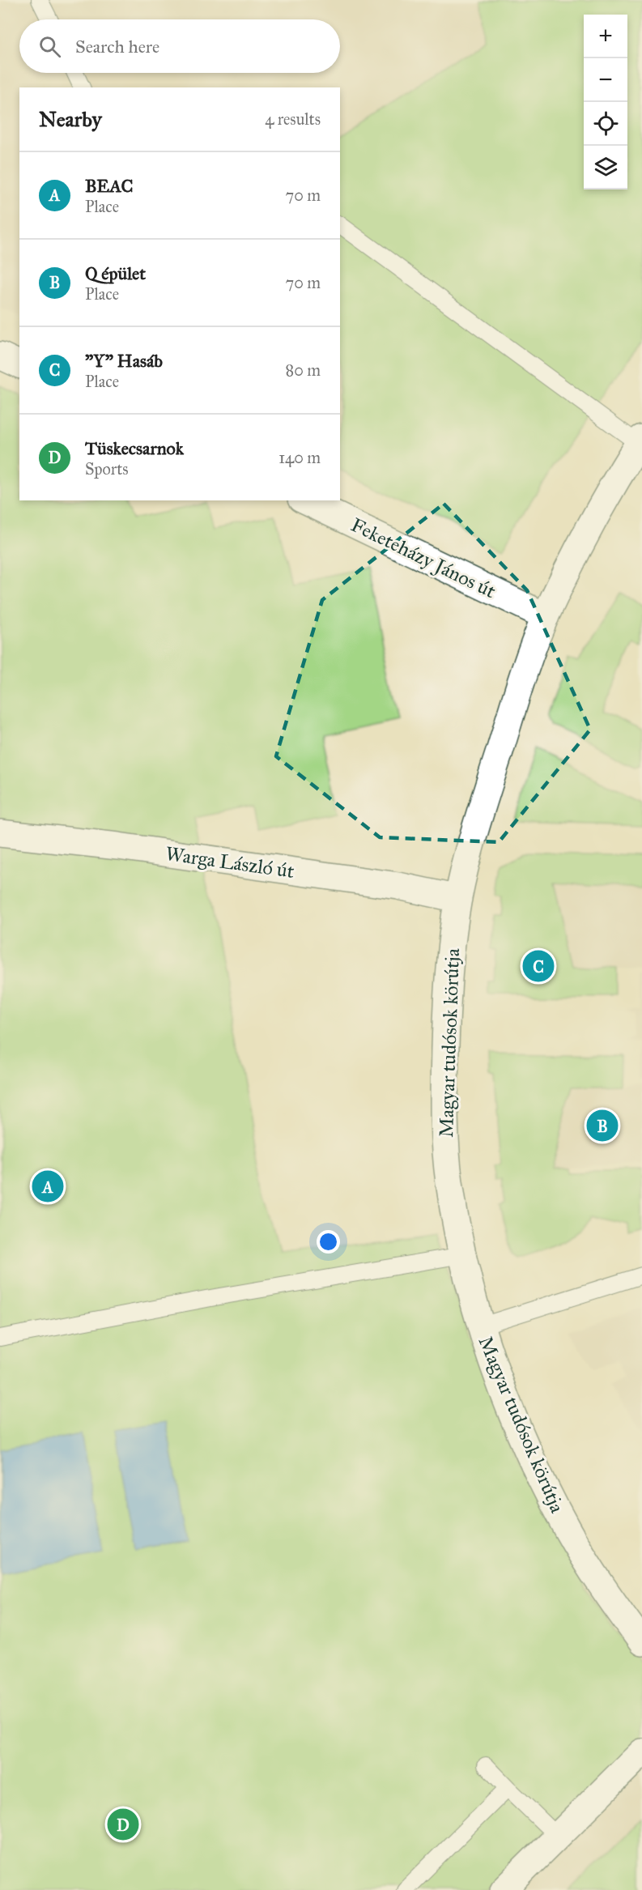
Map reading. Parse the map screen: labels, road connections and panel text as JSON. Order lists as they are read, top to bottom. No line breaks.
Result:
{"streets":{"street":["Feketeházy János út","Warga László út","Magyar tudósok körútja"]},"crossings":[["Feketeházy János út","Magyar tudósok körútja"],["Warga László út","Magyar tudósok körútja"]],"page":{"map_buttons":["+","−"],"search":"Search here","heading":["Nearby","4 results"],"list":[{"mark":"A","name":"BEAC","note":"Place","value":"70 m"},{"mark":"B","name":"Q épület","note":"Place","value":"70 m"},{"mark":"C","name":"\"Y\" Hasáb","note":"Place","value":"80 m"},{"mark":"D","name":"Tüskecsarnok","note":"Sports","value":"140 m"}],"pins":["C","B","A","D"]}}
